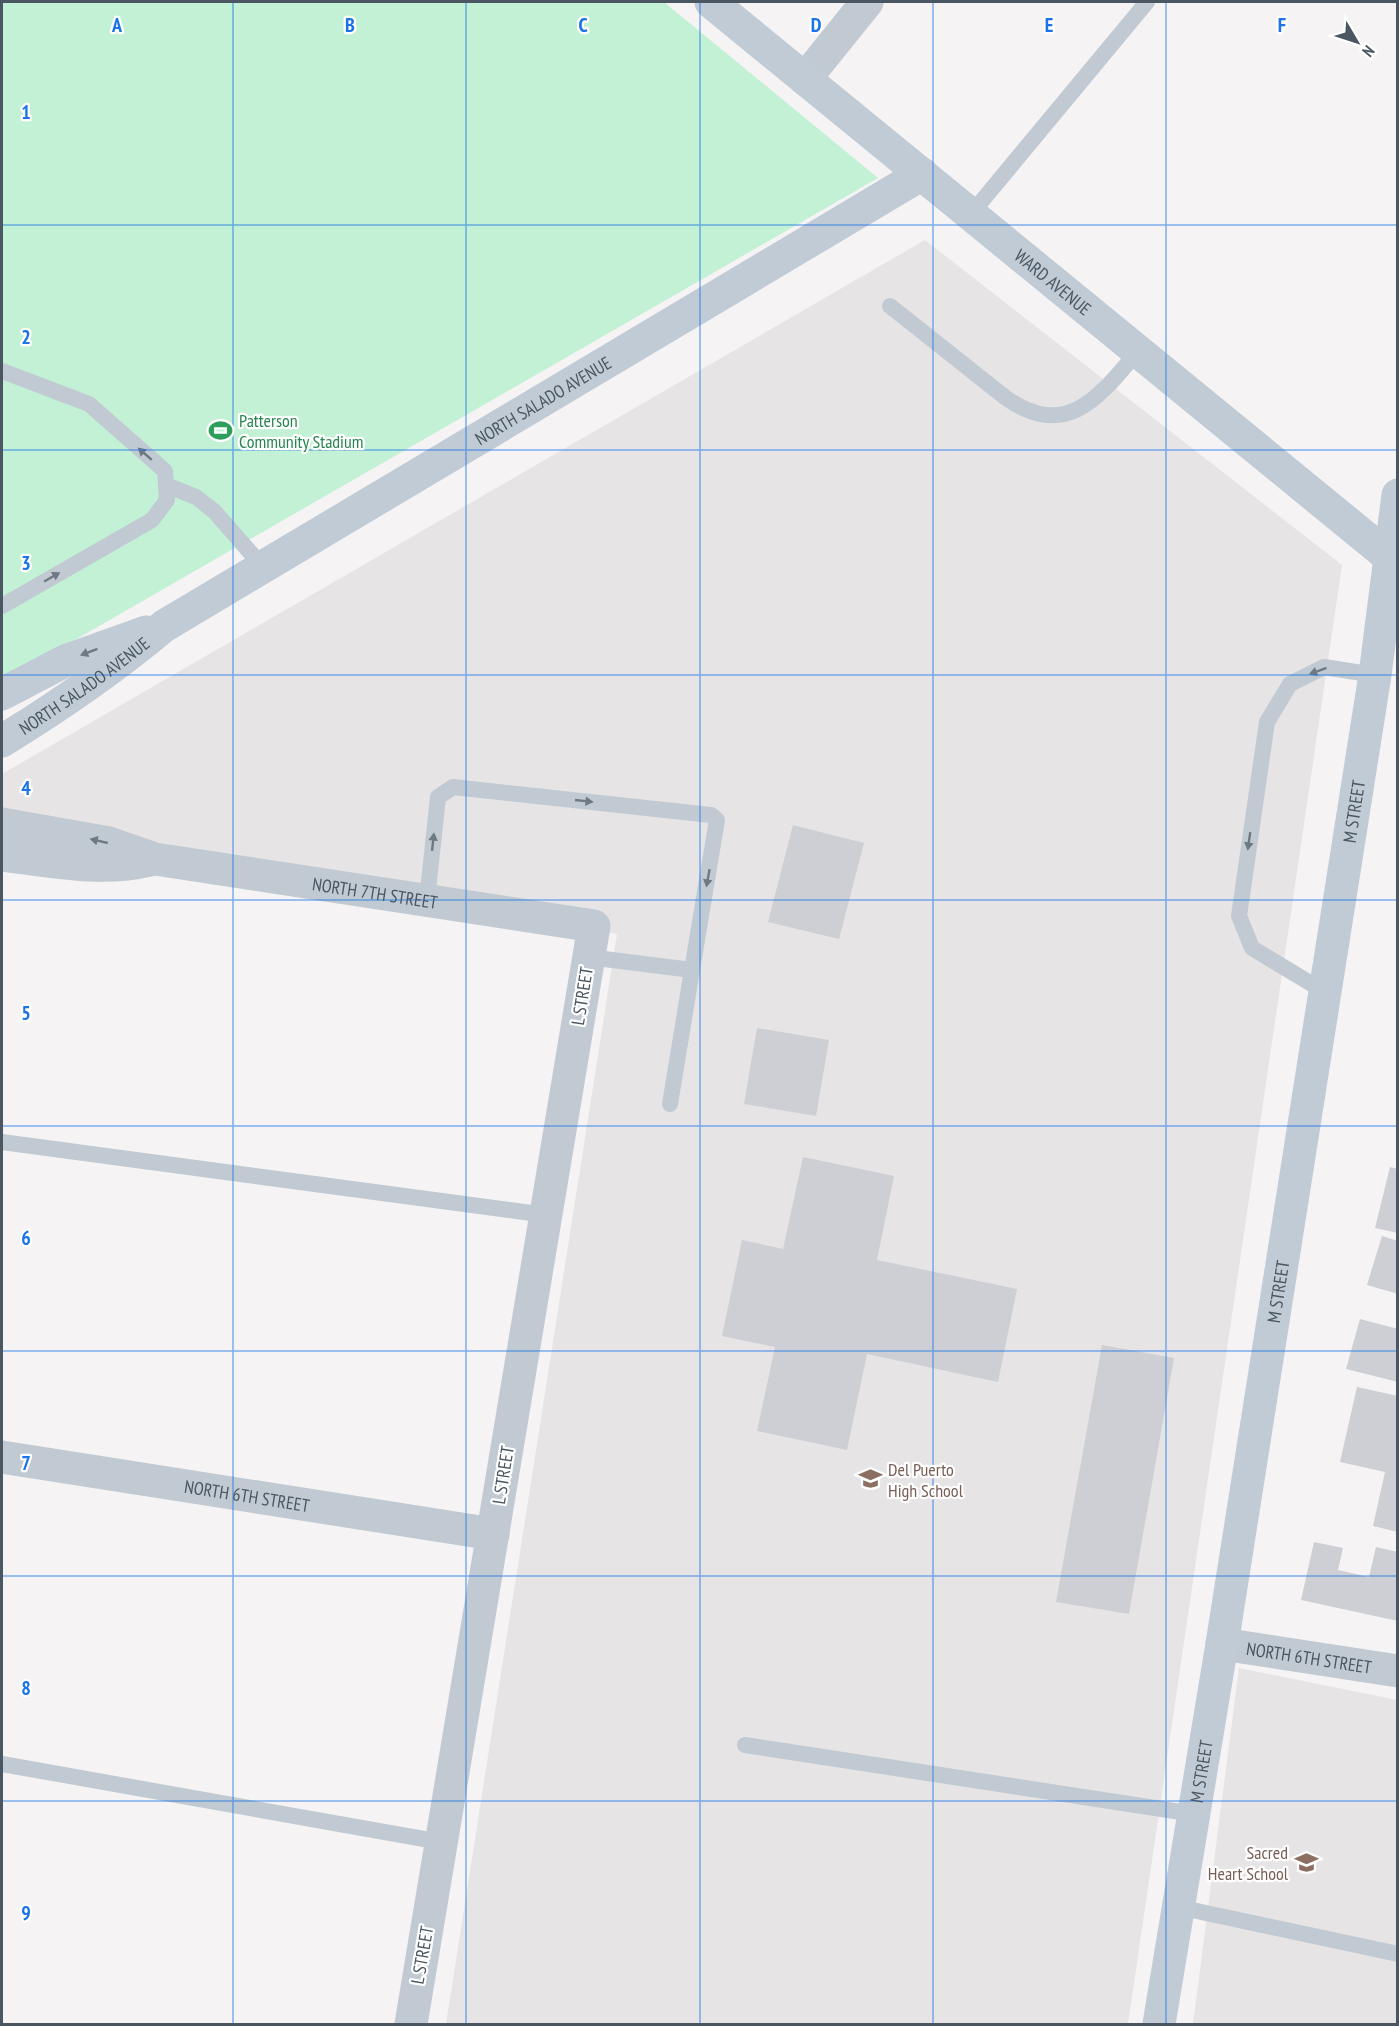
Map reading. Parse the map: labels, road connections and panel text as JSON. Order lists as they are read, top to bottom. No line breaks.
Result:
{"streets":{"main road":["WARD AVENUE","NORTH SALADO AVENUE","M STREET"],"street":["NORTH 7TH STREET","L STREET","NORTH 6TH STREET"]},"crossings":[["WARD AVENUE","NORTH SALADO AVENUE"],["WARD AVENUE","M STREET"],["M STREET","NORTH 6TH STREET"],["NORTH 7TH STREET","L STREET"],["L STREET","NORTH 6TH STREET"]],"places":{"sports":["Patterson Community Stadium"],"school or university":["Del Puerto High School","Sacred Heart School"]},"north":"bottom right","grid":{"columns":["A","B","C","D","E","F"],"rows":["1","2","3","4","5","6","7","8","9"]}}
